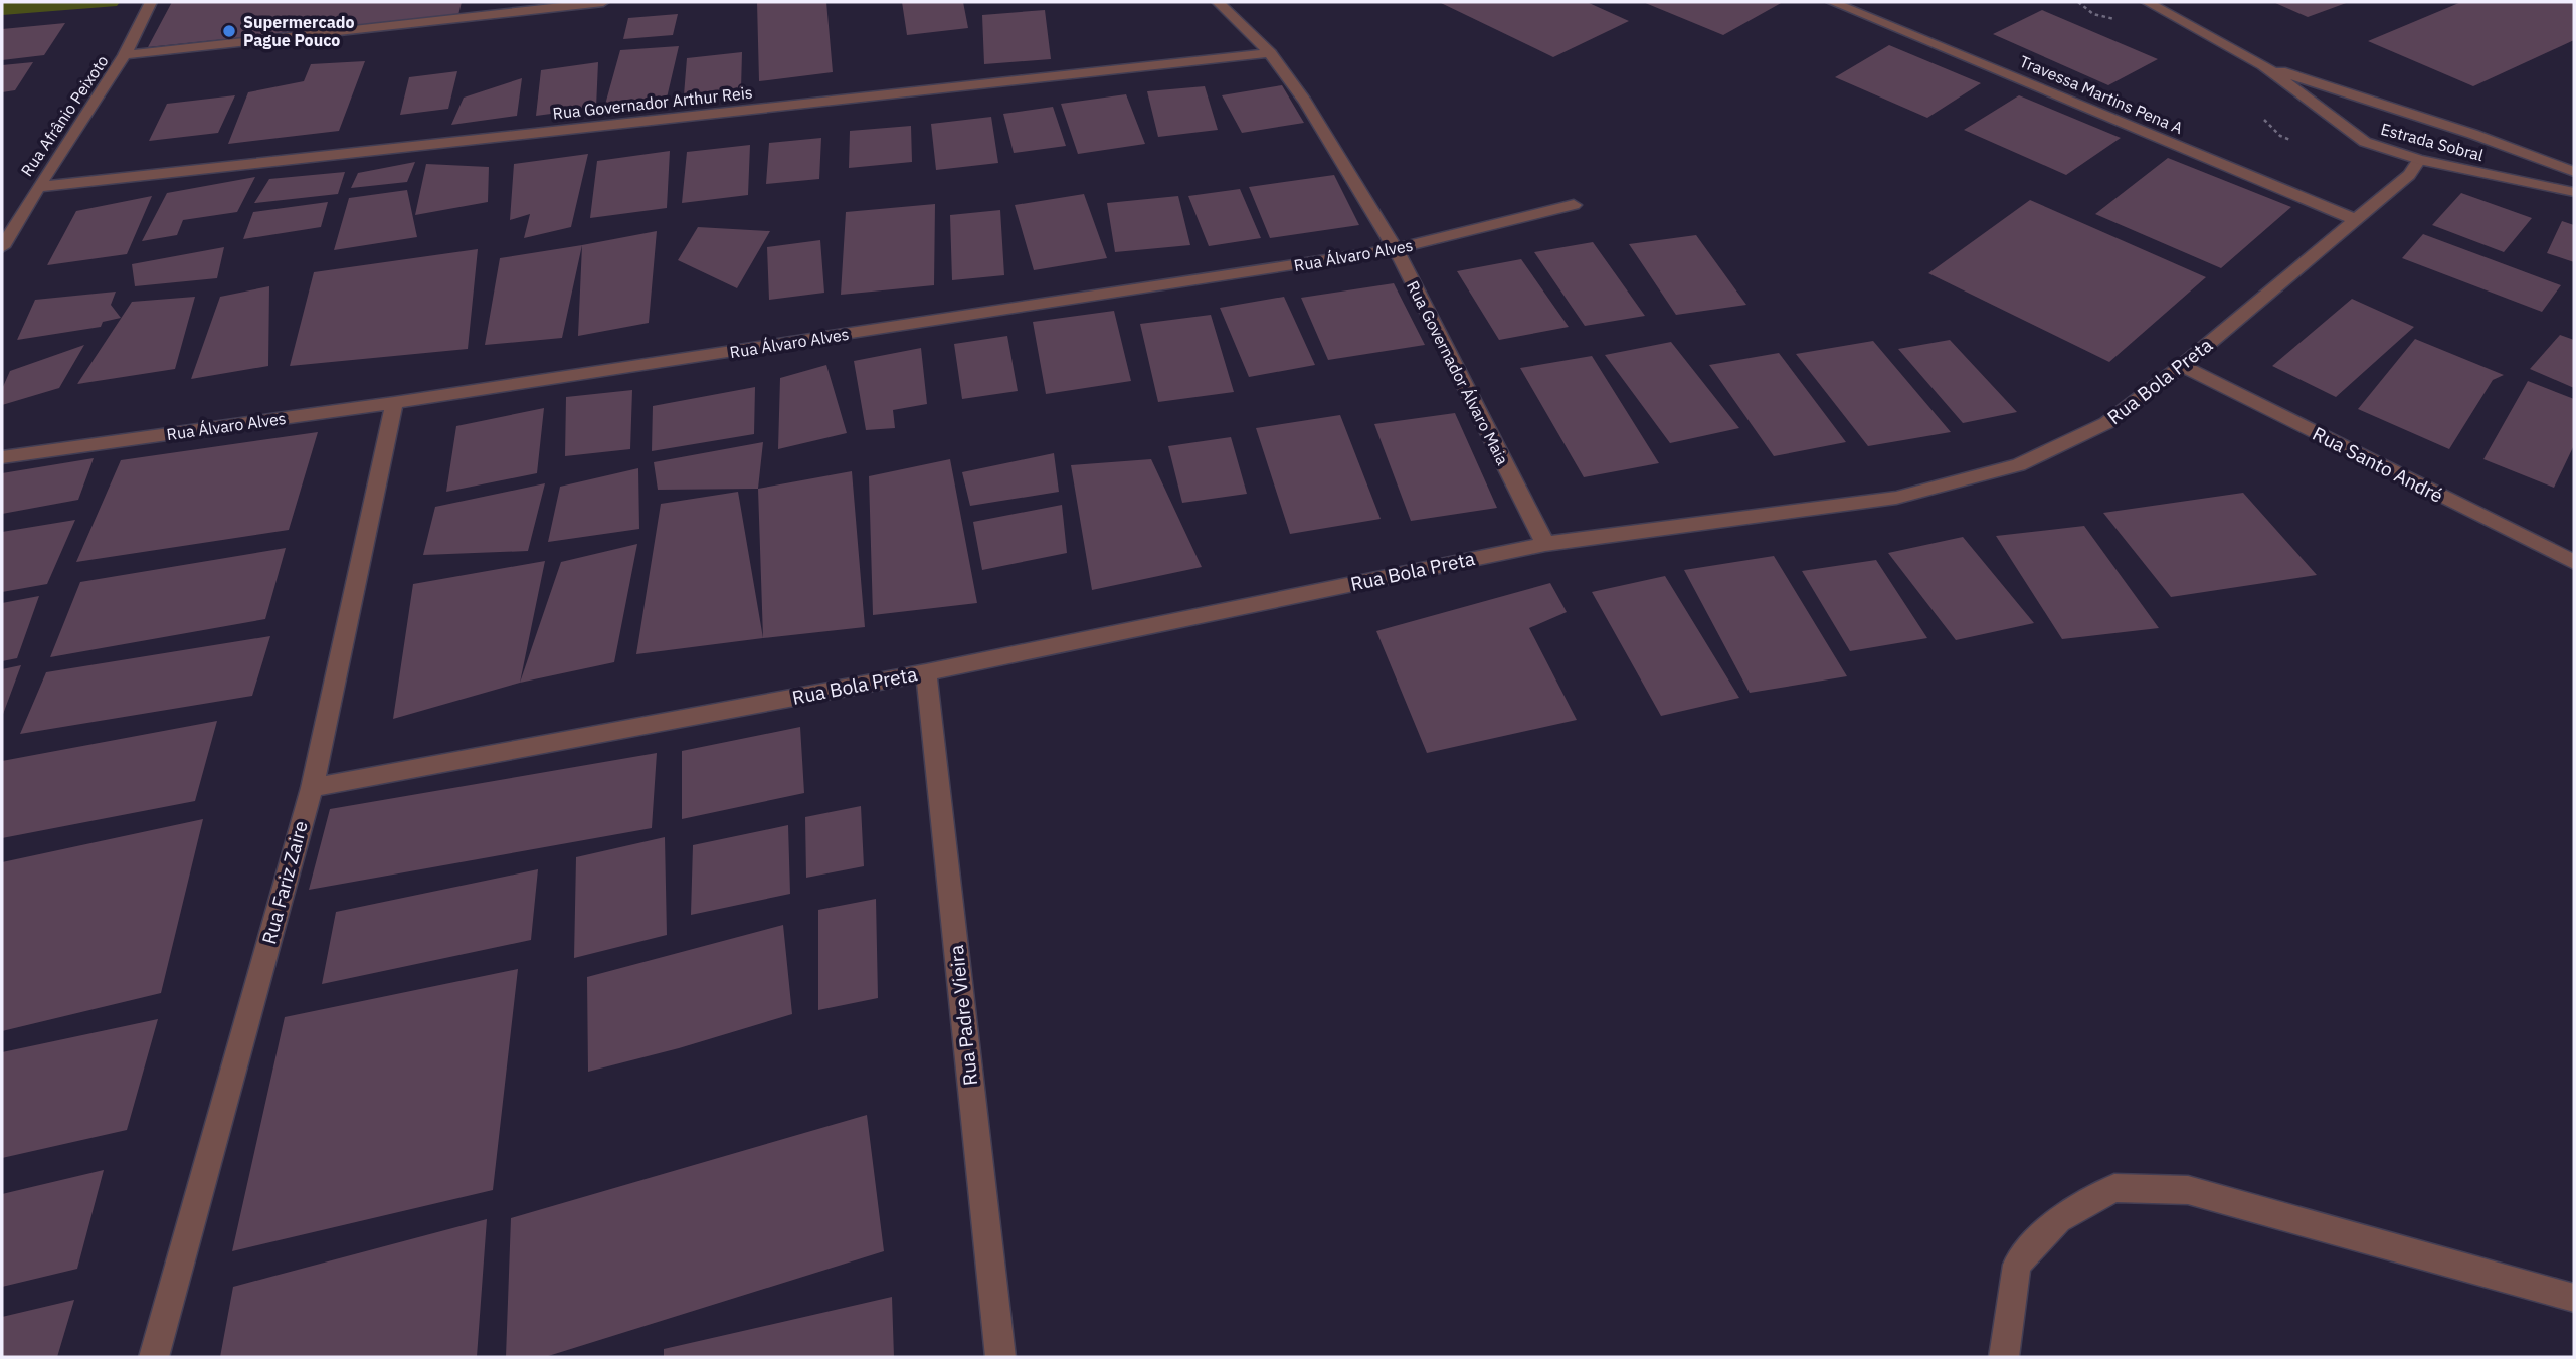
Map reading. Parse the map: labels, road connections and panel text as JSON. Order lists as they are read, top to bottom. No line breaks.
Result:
{"streets":{"street":["Travessa Martins Pena A","Rua Governador Arthur Reis","Rua Afrânio Peixoto","Estrada Sobral","Rua Álvaro Alves","Rua Governador Álvaro Maia","Rua Bola Preta","Rua Santo André","Rua Fariz Zaire","Rua Padre Vieira"]},"crossings":[["Travessa Martins Pena A","Rua Bola Preta"],["Rua Governador Arthur Reis","Rua Afrânio Peixoto"],["Rua Governador Arthur Reis","Rua Governador Álvaro Maia"],["Estrada Sobral","Rua Bola Preta"],["Rua Álvaro Alves","Rua Governador Álvaro Maia"],["Rua Álvaro Alves","Rua Fariz Zaire"],["Rua Governador Álvaro Maia","Rua Bola Preta"],["Rua Bola Preta","Rua Santo André"],["Rua Bola Preta","Rua Fariz Zaire"],["Rua Bola Preta","Rua Padre Vieira"]],"places":["Supermercado Pague Pouco"]}
